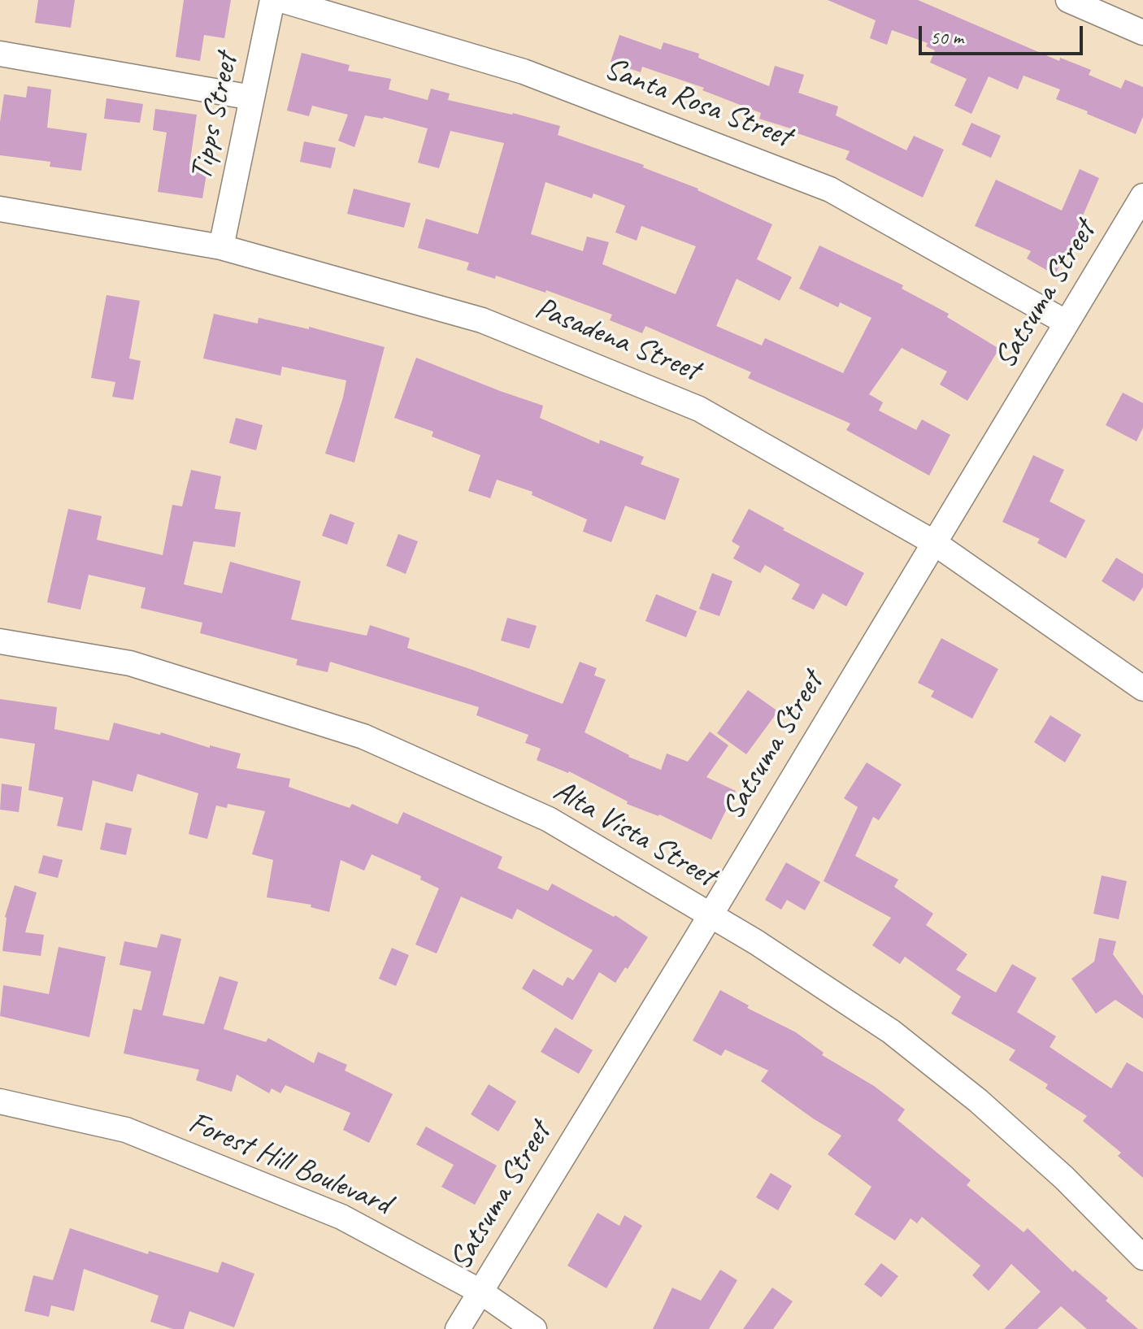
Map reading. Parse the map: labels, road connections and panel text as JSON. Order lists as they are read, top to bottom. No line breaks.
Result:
{"streets":{"street":["Santa Rosa Street","Tipps Street","Satsuma Street","Pasadena Street","Alta Vista Street","Forest Hill Boulevard"]},"crossings":[["Santa Rosa Street","Satsuma Street"],["Tipps Street","Pasadena Street"],["Satsuma Street","Pasadena Street"],["Satsuma Street","Alta Vista Street"],["Satsuma Street","Forest Hill Boulevard"]],"scale_bar":"50 m"}
